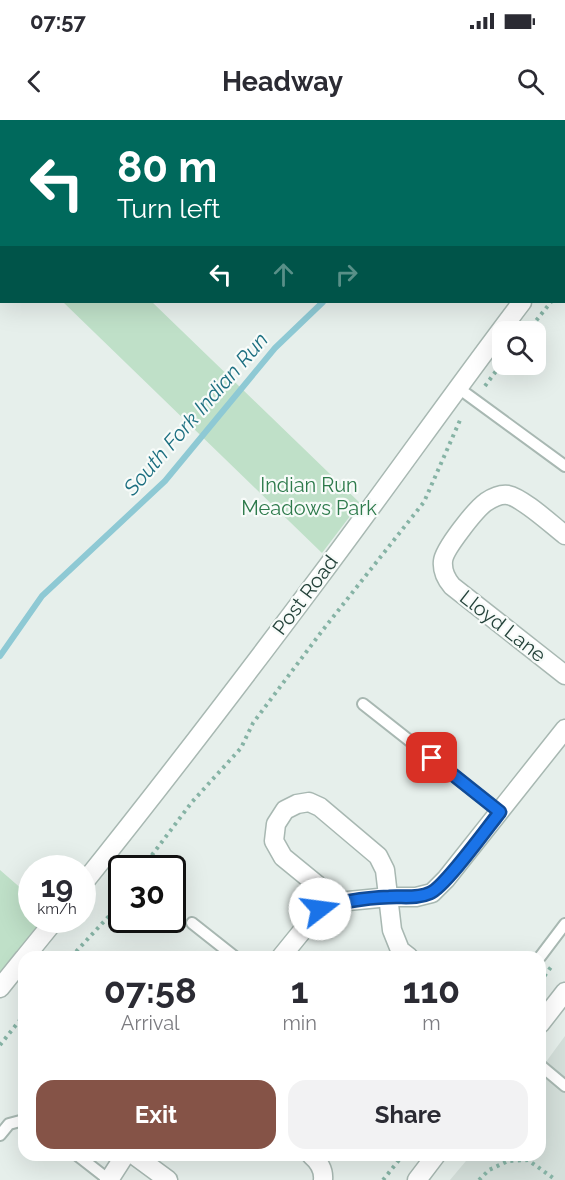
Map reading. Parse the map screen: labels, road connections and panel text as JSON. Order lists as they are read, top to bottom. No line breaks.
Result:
{"streets":{"street":["Post Road","Lloyd Lane"]},"water":["South Fork Indian Run"],"parks":["Indian Run Meadows Park"],"page":{"status":"07:57","header":"Headway","turn":["80 m","Turn left"],"speed":"19 km/h","limit":"30","eta":["07:58","Arrival","1","min","110","m"],"buttons":["Exit","Share"]}}
